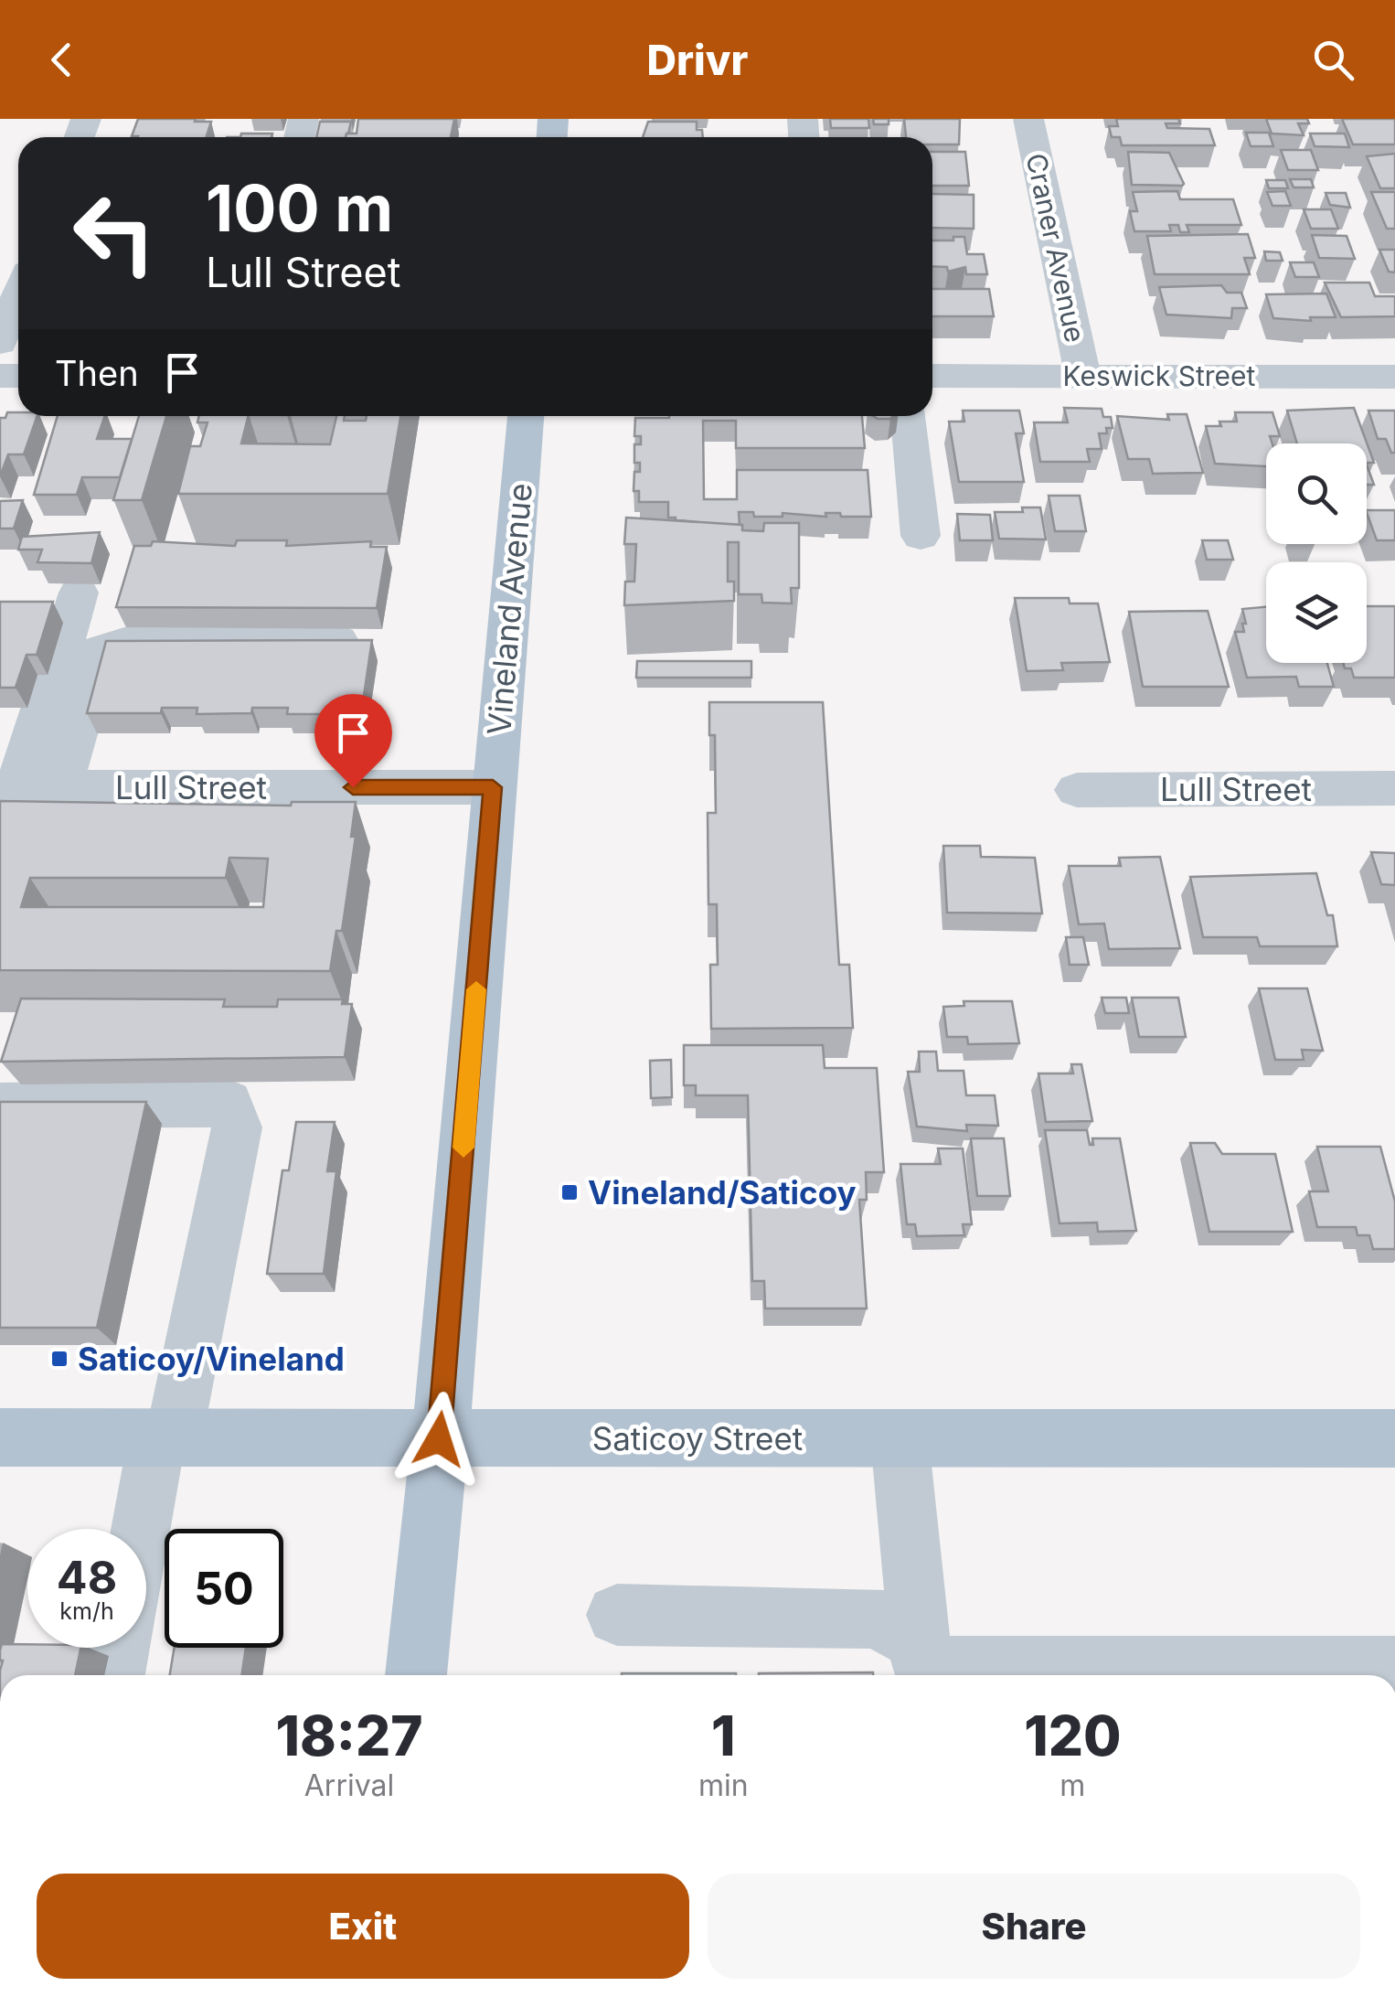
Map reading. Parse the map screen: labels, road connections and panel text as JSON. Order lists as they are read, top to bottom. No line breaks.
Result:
{"streets":{"main road":["Vineland Avenue","Saticoy Street"],"street":["Craner Avenue","Keswick Street","Lull Street"]},"crossings":[["Craner Avenue","Keswick Street"],["Vineland Avenue","Lull Street"],["Vineland Avenue","Saticoy Street"]],"places":{"transit":["Vineland/Saticoy","Saticoy/Vineland"]},"page":{"header":"Drivr","turn":["100 m","Lull Street"],"then":"Then","speed":"48 km/h","limit":"50","eta":["18:27","Arrival","1","min","120","m"],"buttons":["Exit","Share"]}}
